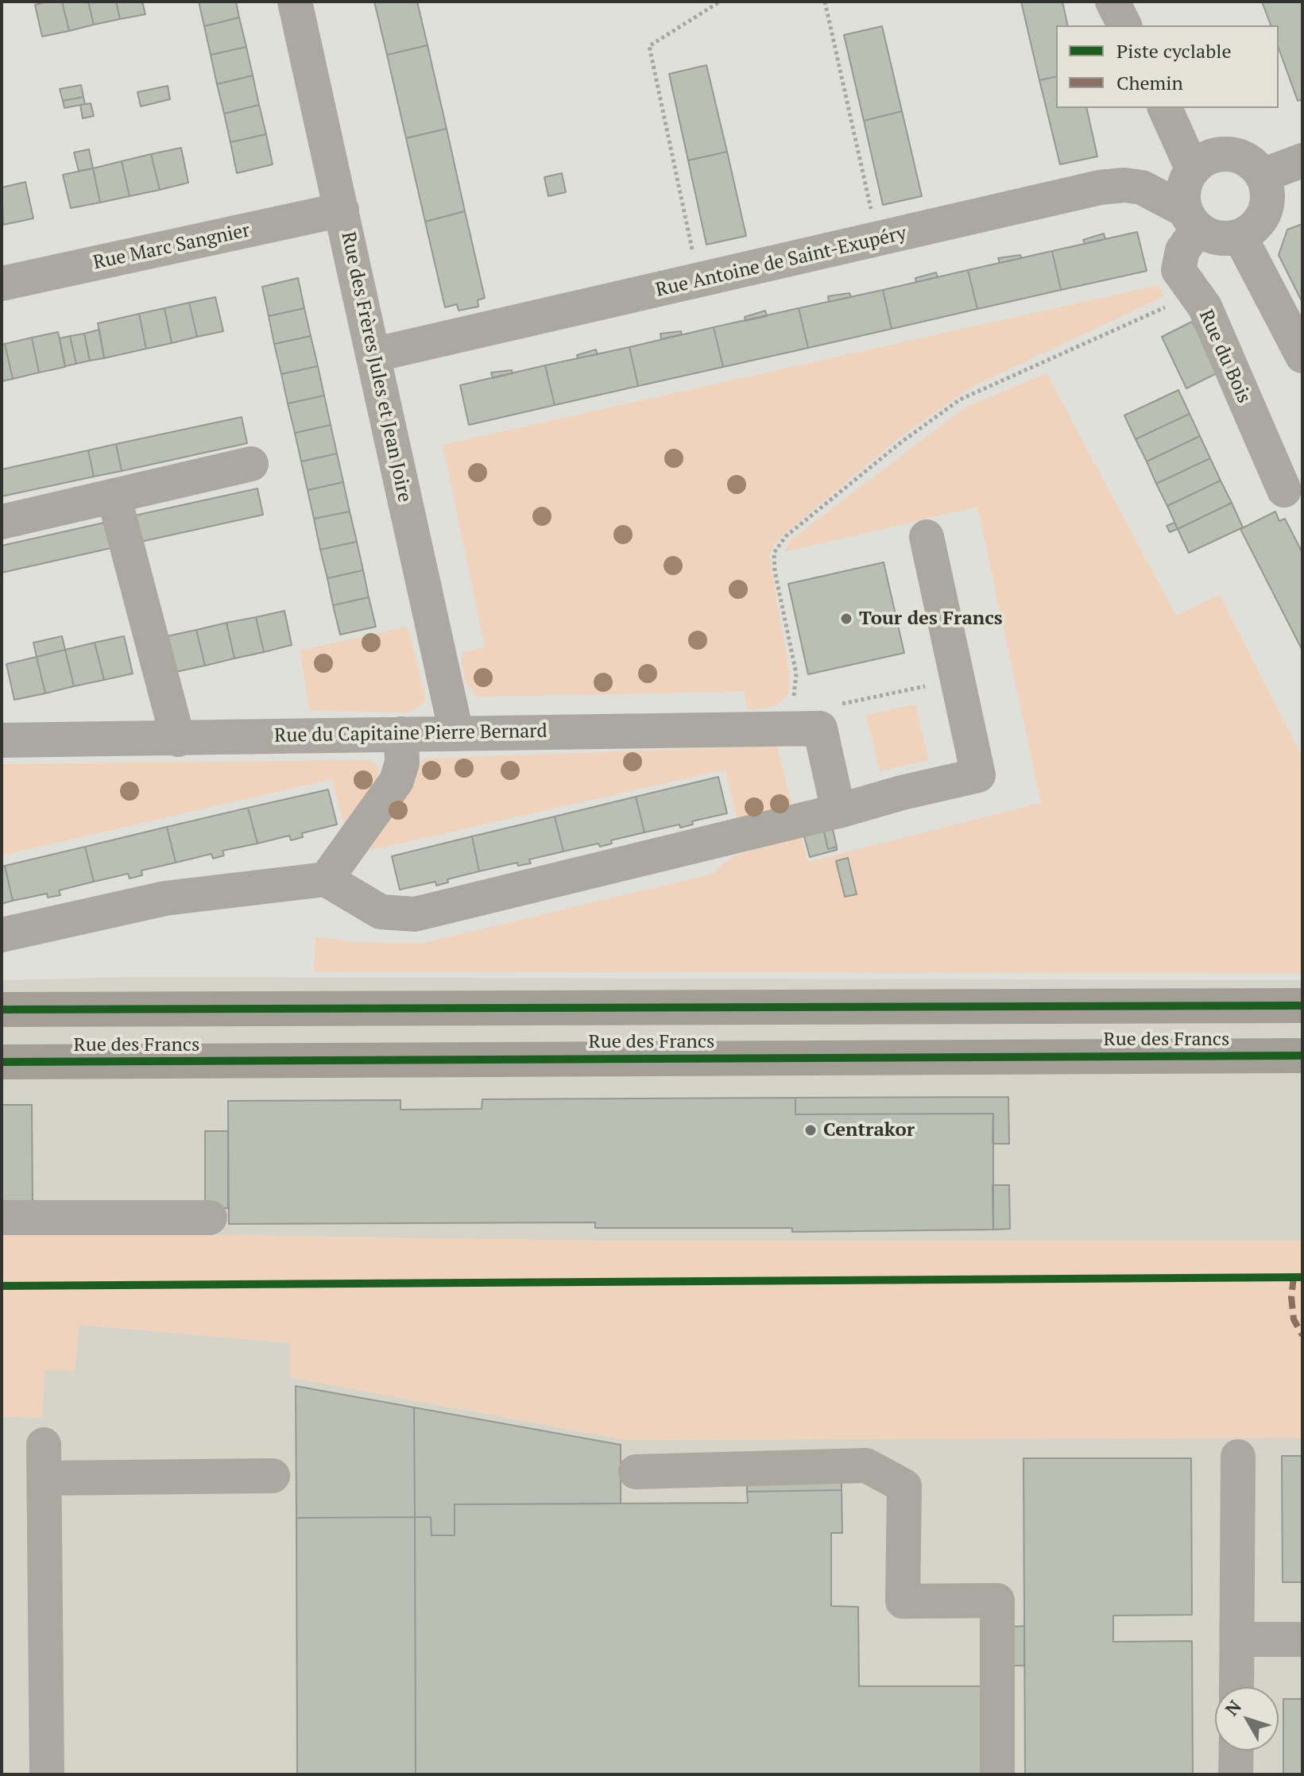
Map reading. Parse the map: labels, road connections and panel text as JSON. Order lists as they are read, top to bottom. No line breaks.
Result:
{"streets":{"main road":["Rue des Francs"],"street":["Rue Marc Sangnier","Rue Antoine de Saint-Exupéry","Rue du Bois","Rue des Frères Jules et Jean Joire","Rue du Capitaine Pierre Bernard"]},"crossings":[["Rue Marc Sangnier","Rue des Frères Jules et Jean Joire"],["Rue Antoine de Saint-Exupéry","Rue du Bois"],["Rue Antoine de Saint-Exupéry","Rue des Frères Jules et Jean Joire"],["Rue des Frères Jules et Jean Joire","Rue du Capitaine Pierre Bernard"]],"places":["Tour des Francs","Centrakor"],"legend":["Piste cyclable","Chemin"],"north":"top left"}
